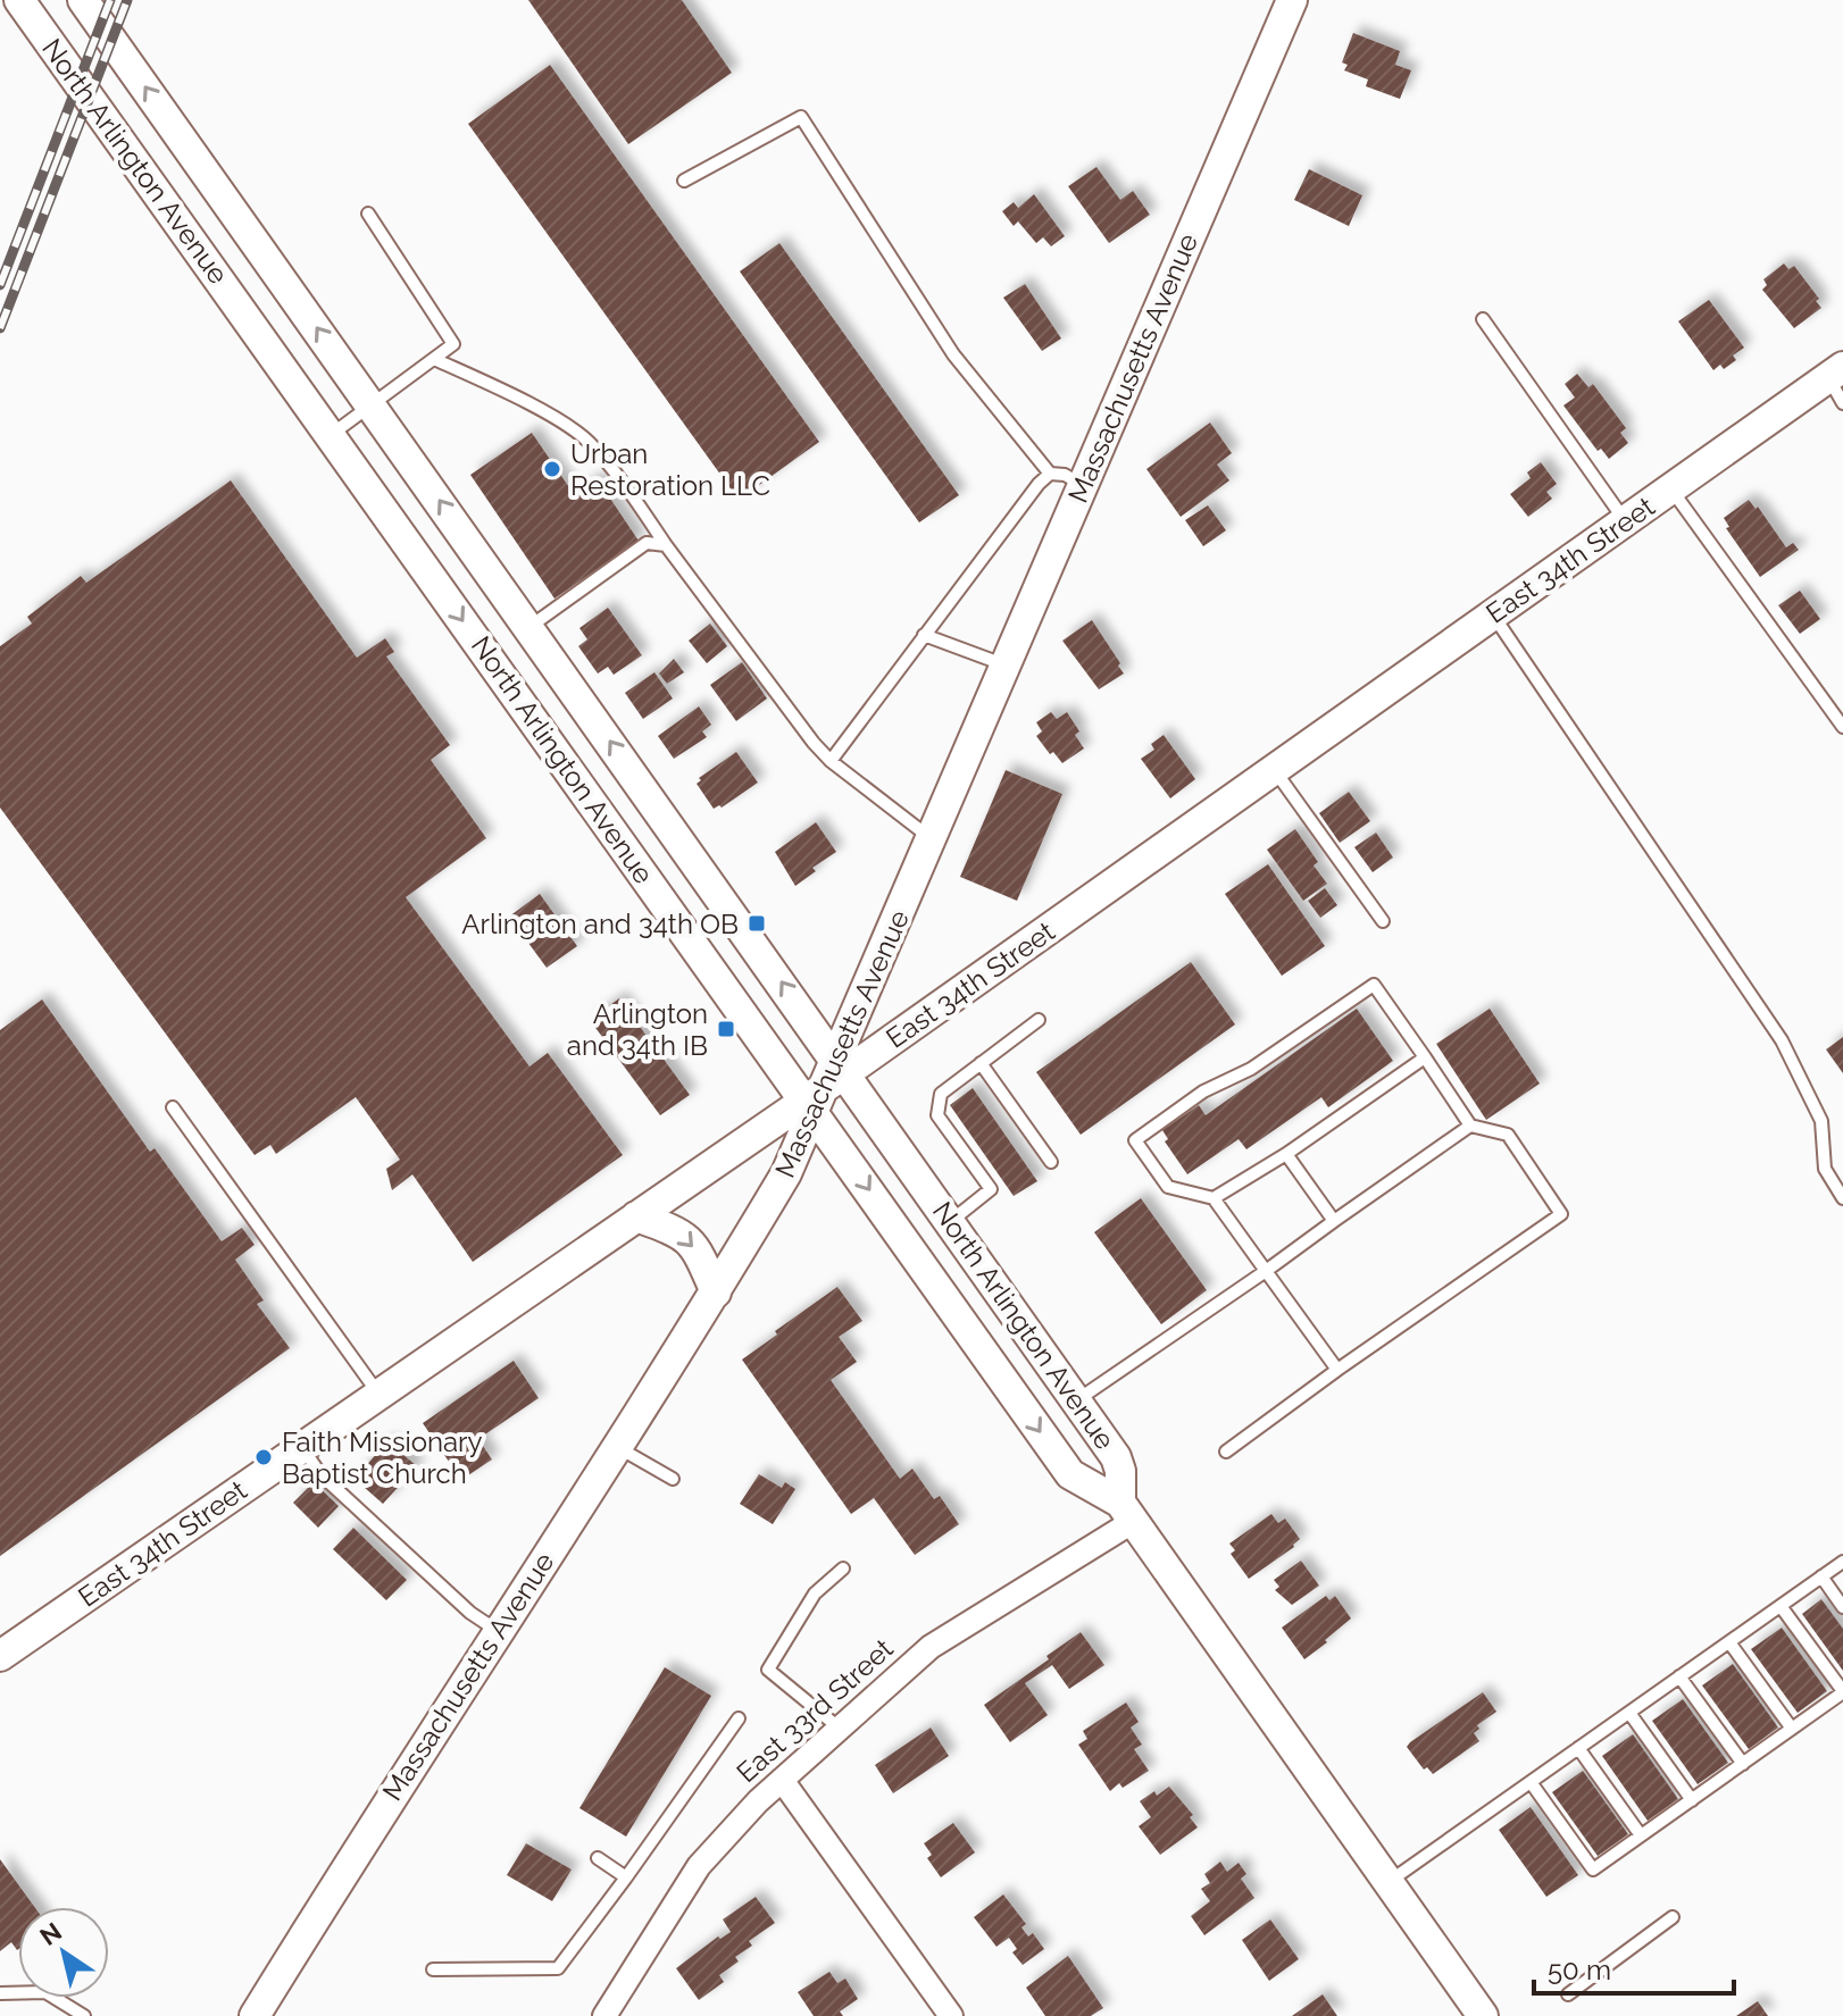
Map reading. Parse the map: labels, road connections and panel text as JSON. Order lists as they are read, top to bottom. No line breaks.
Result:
{"streets":{"main road":["North Arlington Avenue","Massachusetts Avenue","East 34th Street"],"street":["East 33rd Street"]},"crossings":[["North Arlington Avenue","Massachusetts Avenue"],["North Arlington Avenue","East 34th Street"],["North Arlington Avenue","East 33rd Street"],["Massachusetts Avenue","East 34th Street"]],"places":{"other":["Urban Restoration LLC","Faith Missionary Baptist Church"],"transit":["Arlington and 34th OB","Arlington and 34th IB"]},"scale_bar":"50 m","north":"top left"}
